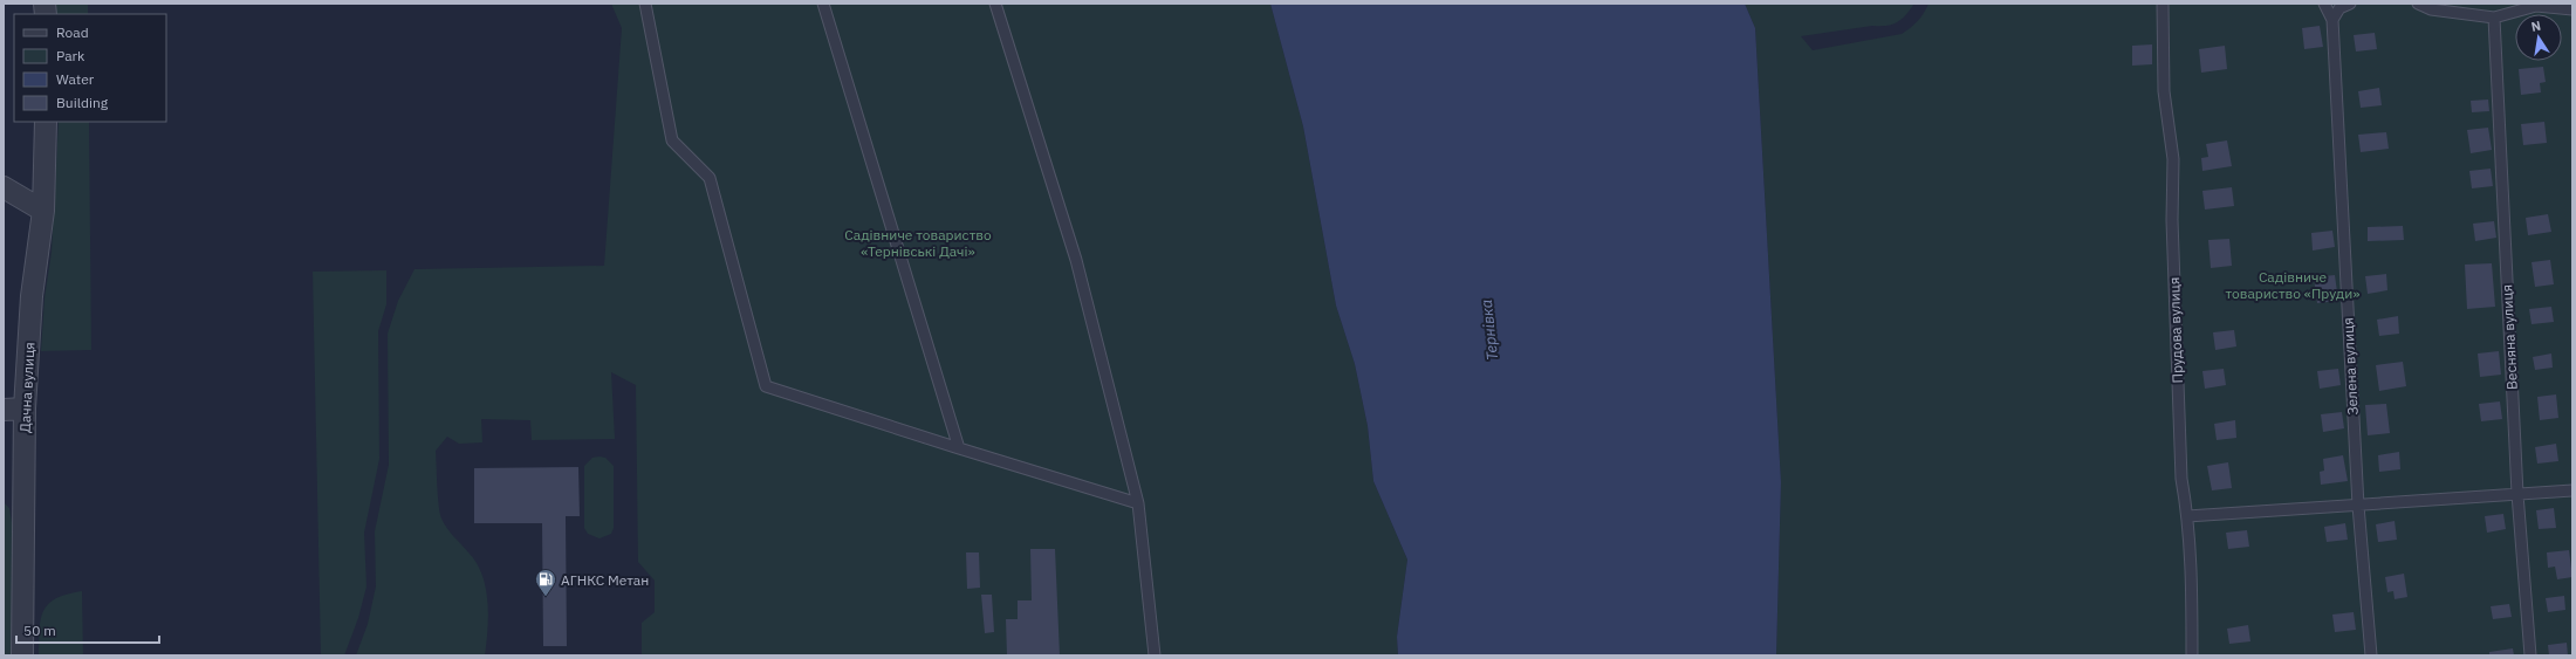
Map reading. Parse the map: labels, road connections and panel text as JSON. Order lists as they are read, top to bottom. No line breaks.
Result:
{"streets":{"street":["Дачна вулиця"],"lane":["Прудова вулиця","Весняна вулиця","Зелена вулиця"]},"water":["Тернівка"],"parks":["Садівниче товариство «Тернівські Дачі»","Садівниче товариство «Пруди»"],"places":{"fuel station":["АГНКС Метан"]},"legend":["Road","Park","Water","Building"],"scale_bar":"50 m","north":"top"}
